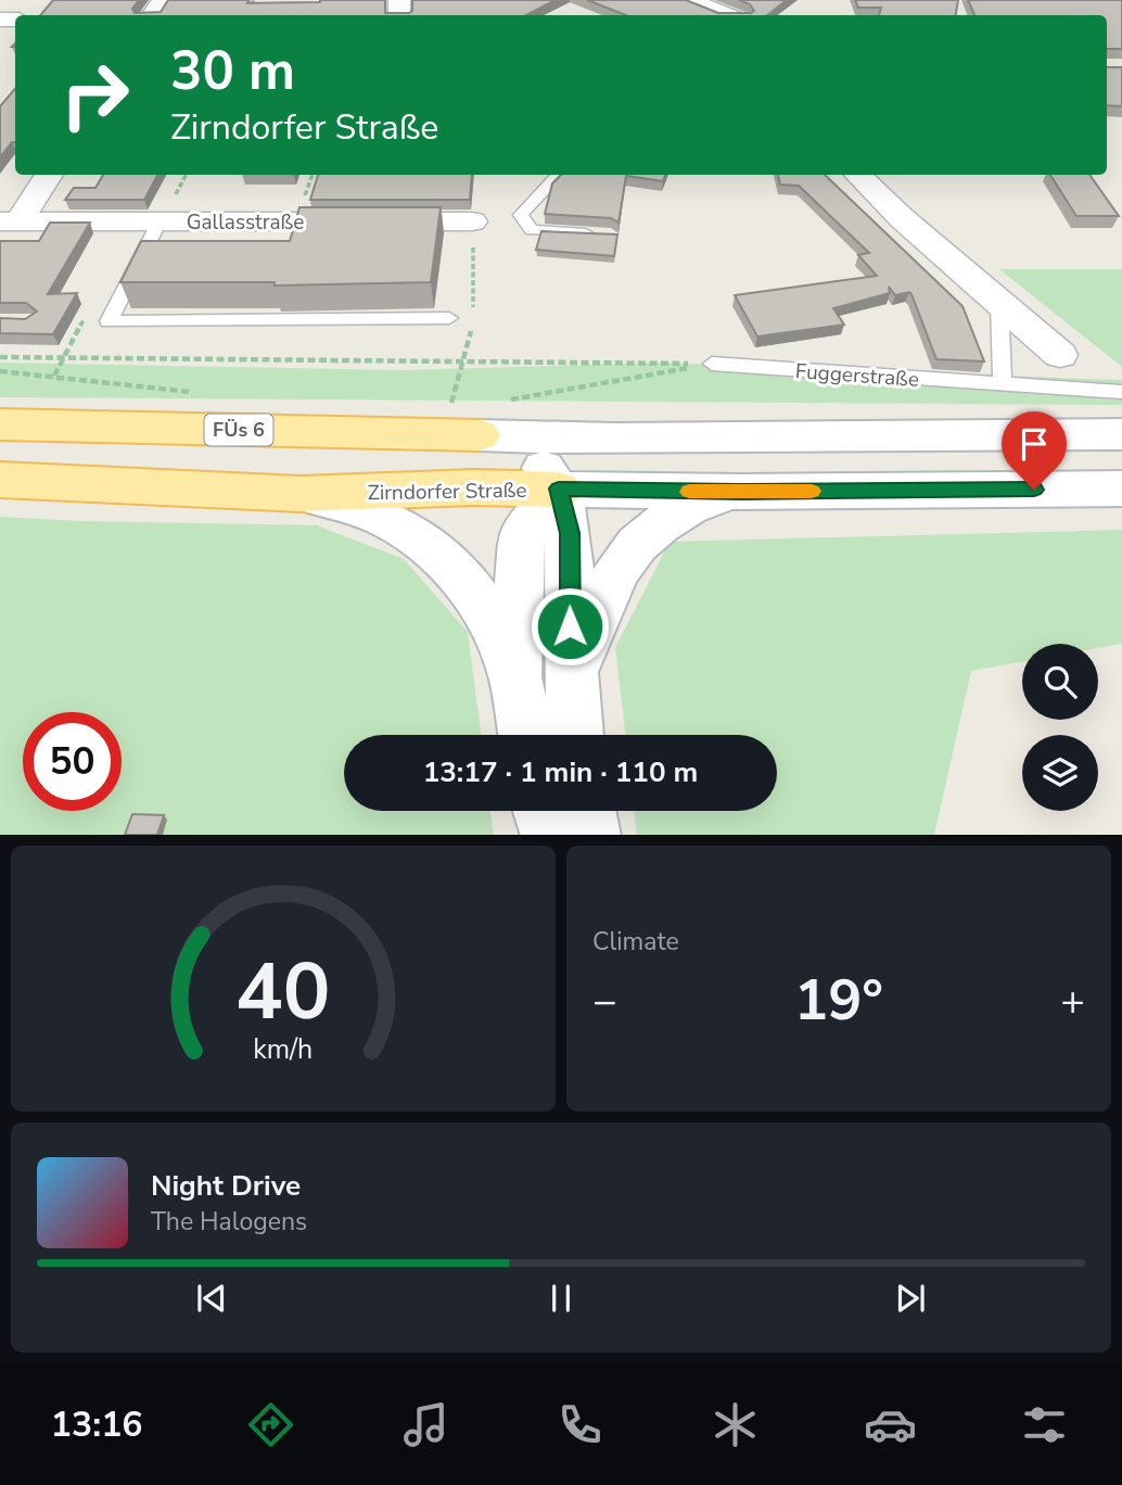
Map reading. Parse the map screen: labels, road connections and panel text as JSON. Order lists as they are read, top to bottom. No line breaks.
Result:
{"streets":{"main road":["FÜs 6","Zirndorfer Straße"],"street":["Gallasstraße"],"lane":["Fuggerstraße"]},"page":{"turn":["30 m","Zirndorfer Straße"],"limit":"50","trip":"13:17 · 1 min · 110 m","tile":"Climate","heat":["−","19°","+"],"song":["Night Drive","The Halogens"],"tabs":"13:16","gauge":["40","km/h"]}}
